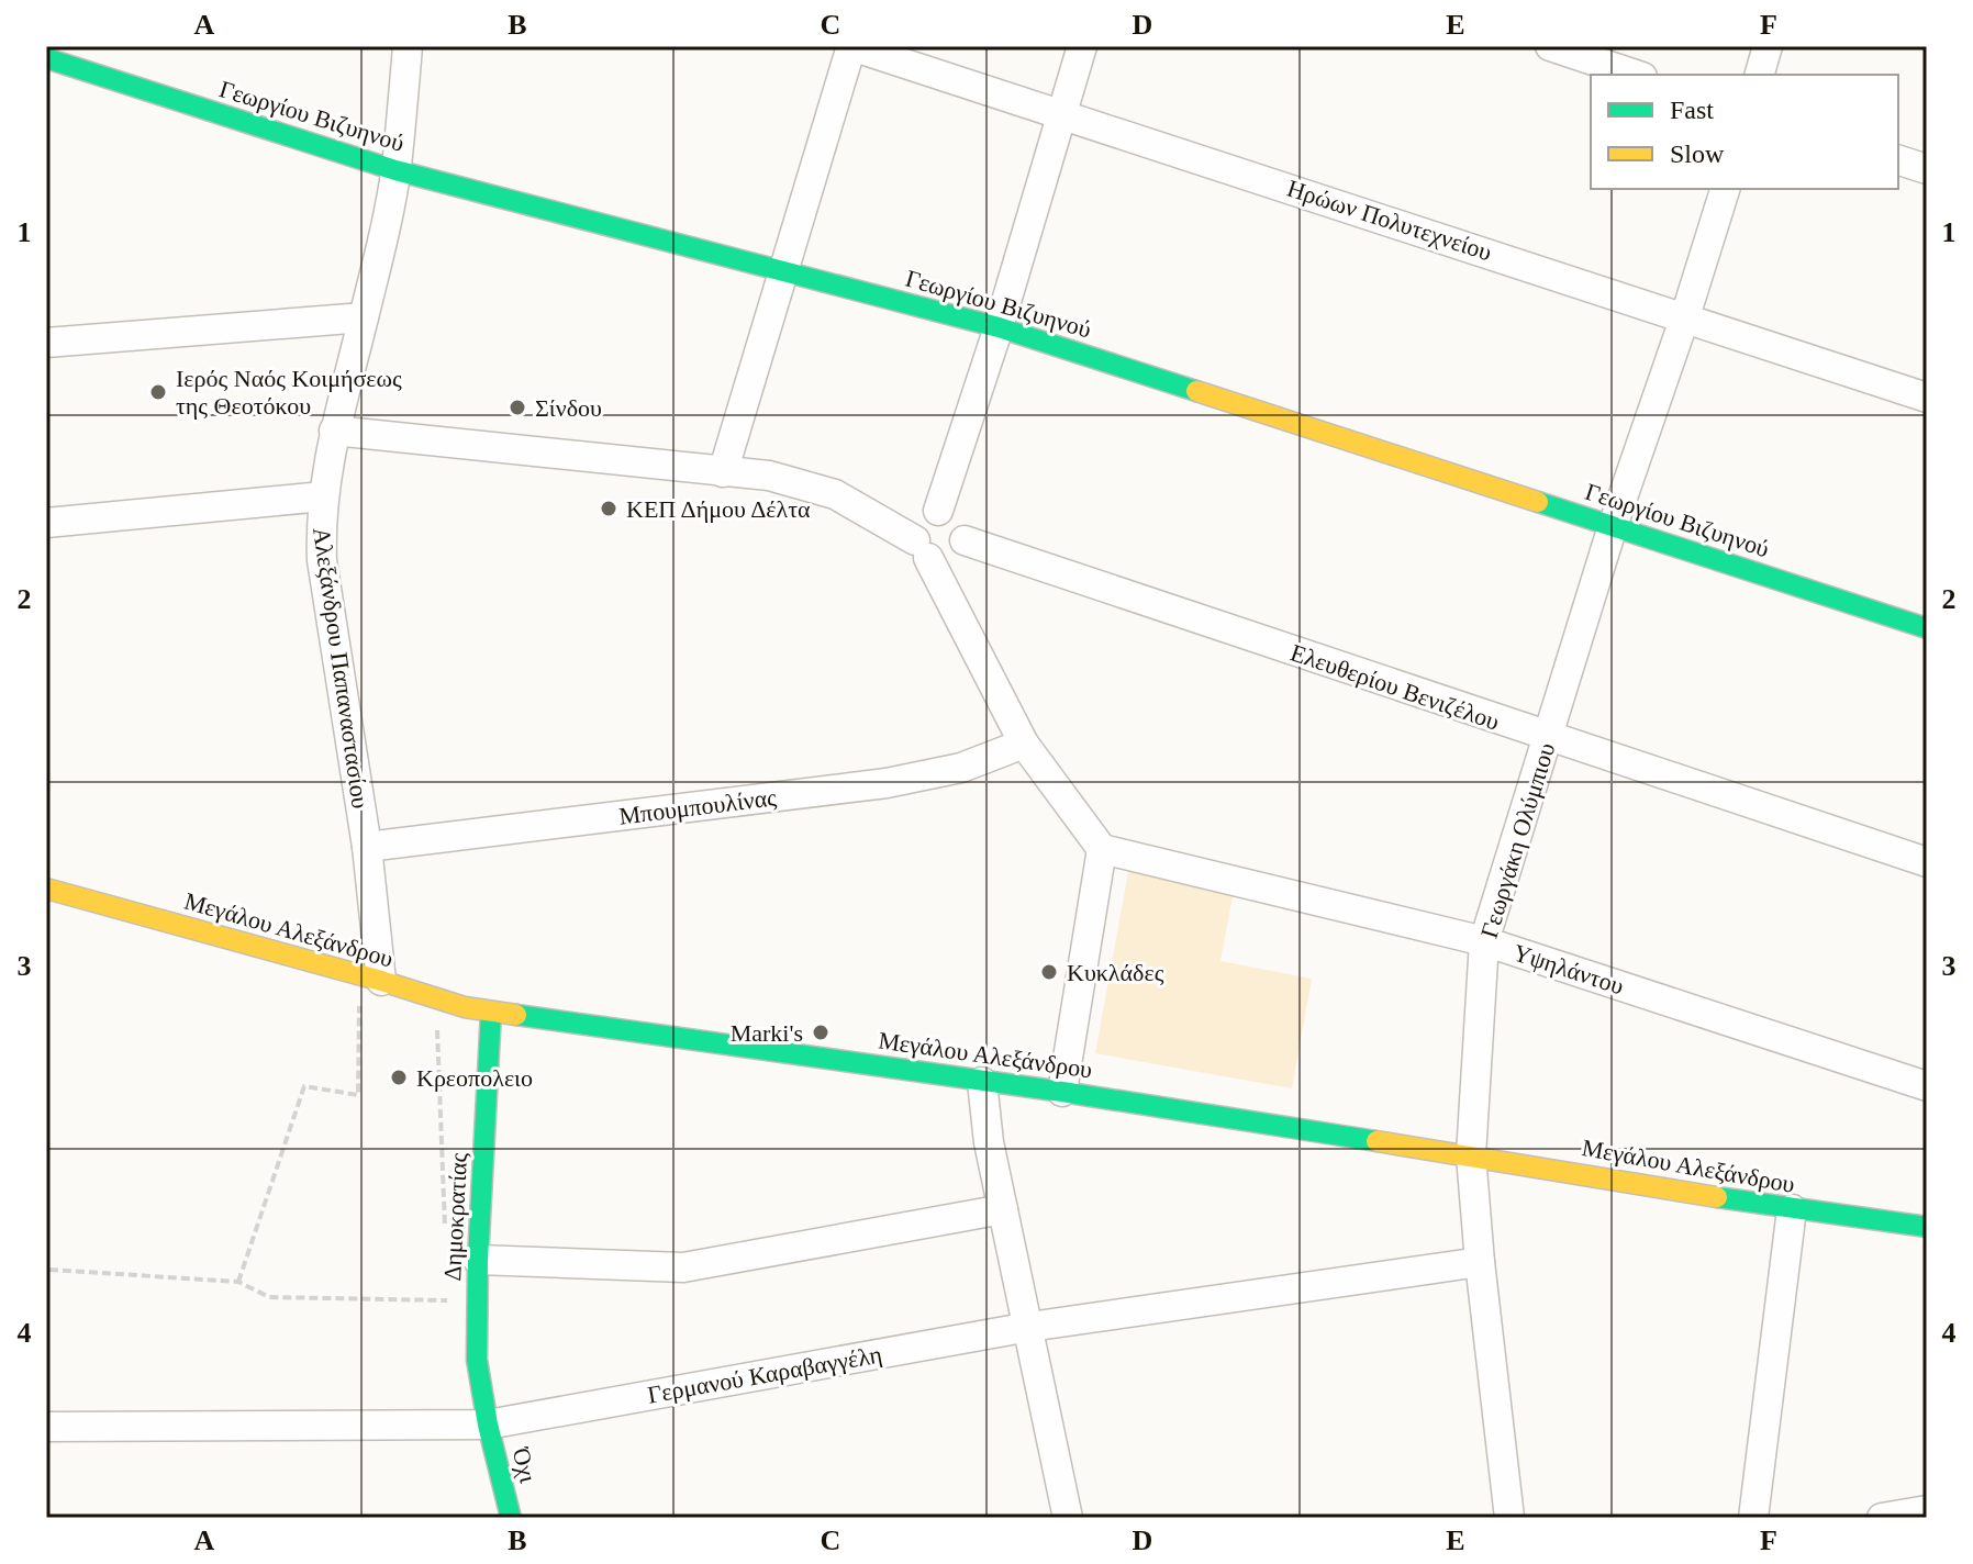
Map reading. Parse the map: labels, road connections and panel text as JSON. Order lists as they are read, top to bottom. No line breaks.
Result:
{"streets":{"street":["Γεωργίου Βιζυηνού","Ηρώων Πολυτεχνείου","Αλεξάνδρου Παπαναστασίου","Ελευθερίου Βενιζέλου","Μπουμπουλίνας","Γεωργάκη Ολύμπιου","Μεγάλου Αλεξάνδρου","Υψηλάντου","Δημοκρατίας","Γερμανού Καραβαγγέλη","Όχι"]},"crossings":[["Γεωργίου Βιζυηνού","Αλεξάνδρου Παπαναστασίου"],["Γεωργίου Βιζυηνού","Γεωργάκη Ολύμπιου"],["Ηρώων Πολυτεχνείου","Γεωργάκη Ολύμπιου"],["Αλεξάνδρου Παπαναστασίου","Μπουμπουλίνας"],["Αλεξάνδρου Παπαναστασίου","Μεγάλου Αλεξάνδρου"],["Ελευθερίου Βενιζέλου","Γεωργάκη Ολύμπιου"],["Γεωργάκη Ολύμπιου","Μεγάλου Αλεξάνδρου"],["Γεωργάκη Ολύμπιου","Υψηλάντου"],["Γεωργάκη Ολύμπιου","Γερμανού Καραβαγγέλη"],["Μεγάλου Αλεξάνδρου","Δημοκρατίας"],["Δημοκρατίας","Γερμανού Καραβαγγέλη"],["Δημοκρατίας","Όχι"],["Γερμανού Καραβαγγέλη","Όχι"]],"places":["Ιερός Ναός Κοιμήσεως της Θεοτόκου","Σίνδου","ΚΕΠ Δήμου Δέλτα","Κυκλάδες","Marki's","Κρεοπολειο"],"legend":["Fast","Slow"],"grid":{"columns":["A","B","C","D","E","F"],"rows":["1","2","3","4"]}}
